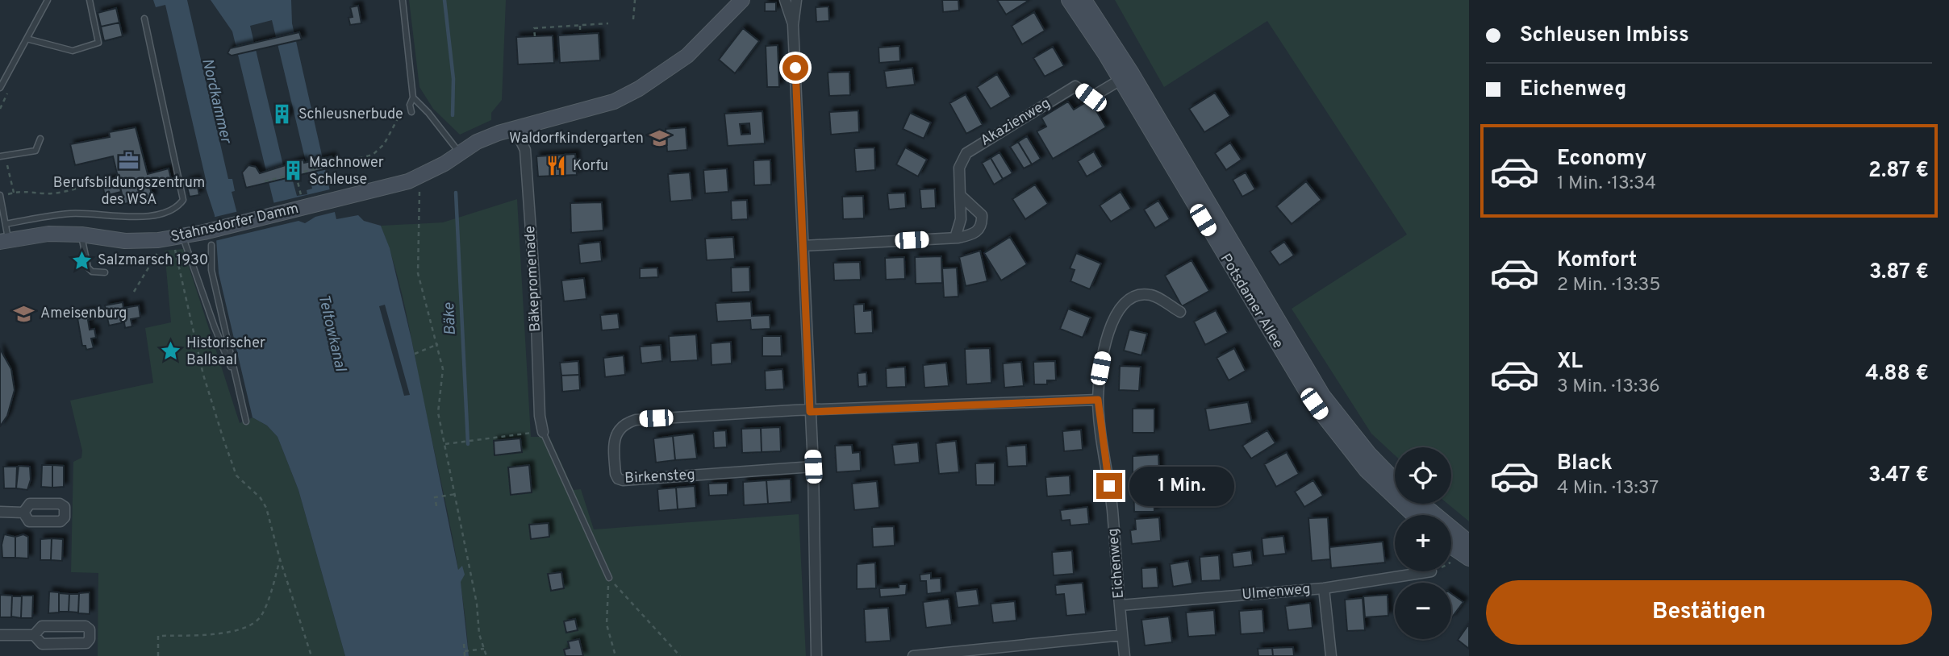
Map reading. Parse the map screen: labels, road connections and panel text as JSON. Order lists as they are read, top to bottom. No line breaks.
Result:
{"streets":{"street":["Akazienweg","Stahnsdorfer Damm","Bäkepromenade","Potsdamer Allee","Birkensteg","Eichenweg","Ulmenweg"]},"crossings":[["Akazienweg","Potsdamer Allee"],["Stahnsdorfer Damm","Bäkepromenade"],["Birkensteg","Eichenweg"],["Eichenweg","Ulmenweg"]],"water":["Nordkammer","Bäke","Teltowkanal"],"places":{"building":["Schleusnerbude","Machnower Schleuse"],"school or university":["Waldorfkindergarten","Ameisenburg"],"office":["Berufsbildungszentrum des WSA"],"restaurant":["Korfu"],"place":["Salzmarsch 1930","Historischer Ballsaal"]},"page":{"banner":["Schleusen Imbiss","Eichenweg"],"list":[{"name":"Economy","note":"1 Min. · 13:34","value":"2.87 €"},{"name":"Komfort","note":"2 Min. · 13:35","value":"3.87 €"},{"name":"XL","note":"3 Min. · 13:36","value":"4.88 €"},{"name":"Black","note":"4 Min. · 13:37","value":"3.47 €"}],"map_buttons":["+","−"],"bubble":"1 Min.","buttons":"Bestätigen"}}
